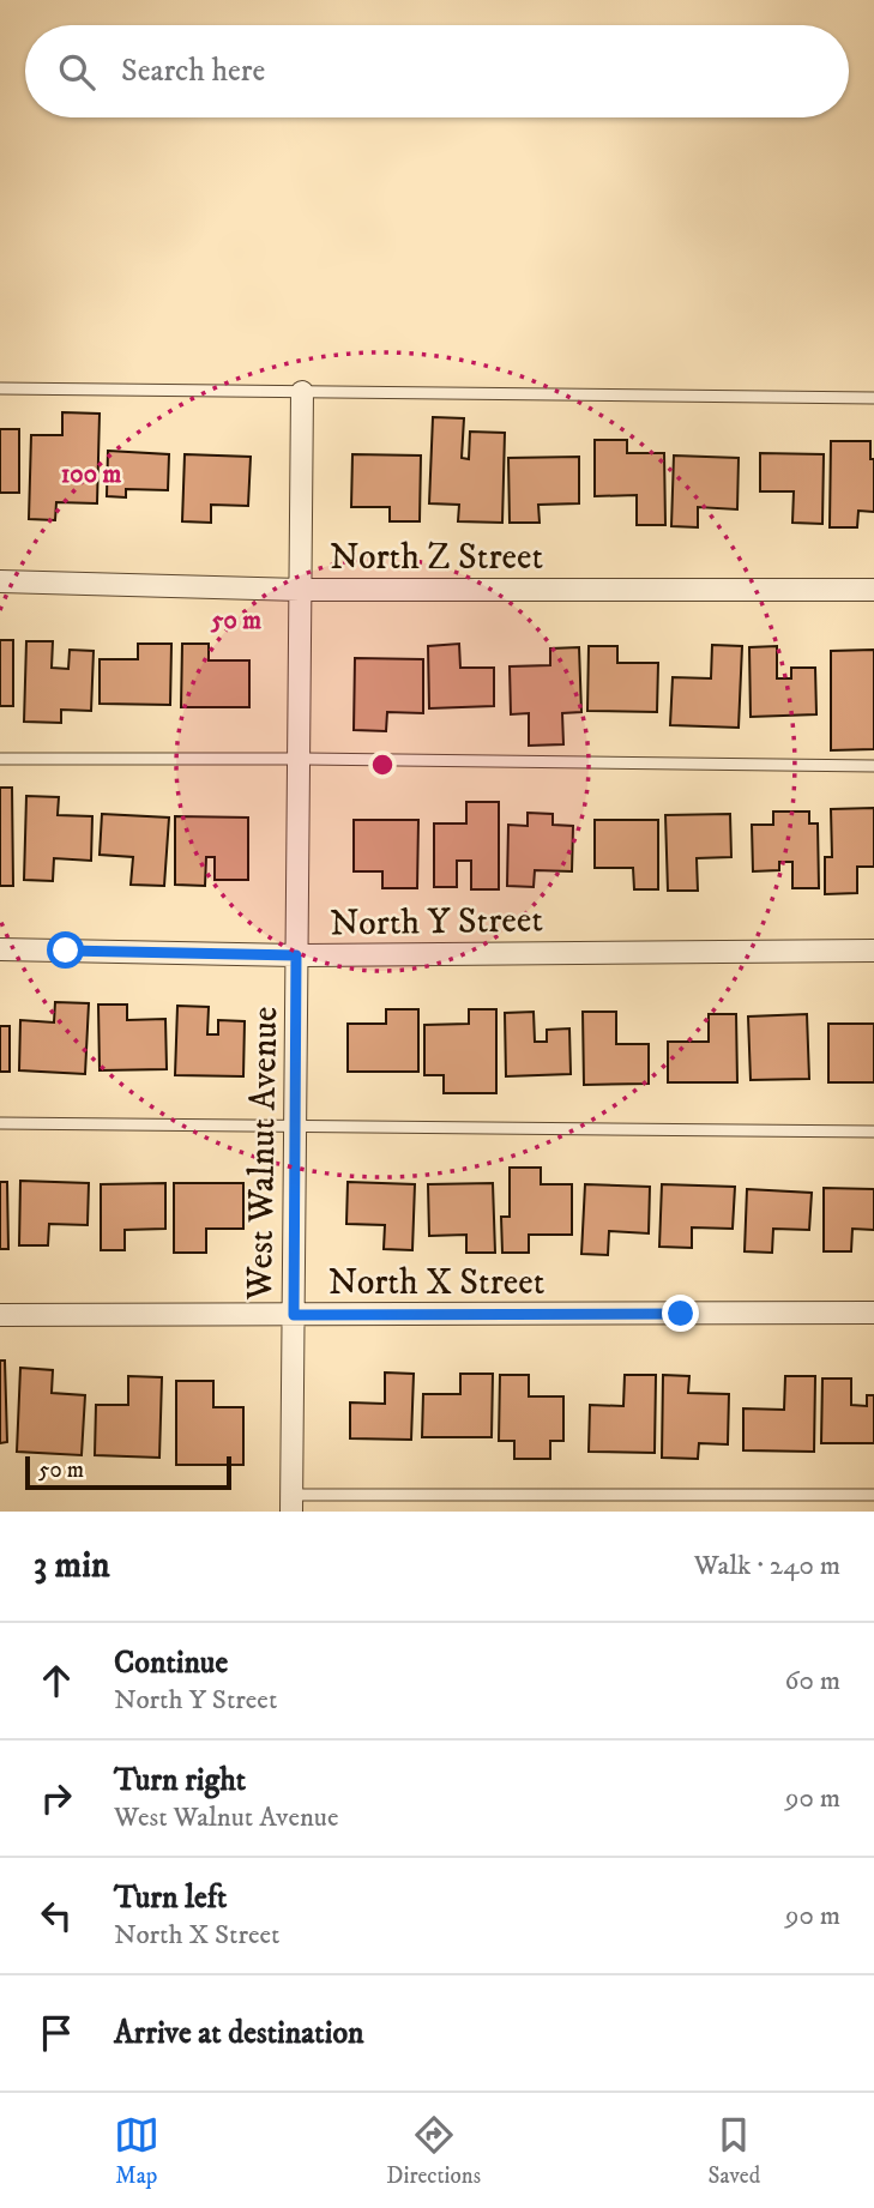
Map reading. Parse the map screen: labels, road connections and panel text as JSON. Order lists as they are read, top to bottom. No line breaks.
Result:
{"streets":{"street":["North Z Street","North Y Street","West Walnut Avenue","North X Street"]},"crossings":[["North Z Street","West Walnut Avenue"],["North Y Street","West Walnut Avenue"],["West Walnut Avenue","North X Street"]],"scale_bar":"50 m","page":{"search":"Search here","scale":"50 m","heading":["3 min","Walk · 240 m"],"list":[["Continue","North Y Street","60 m"],["Turn right","West Walnut Avenue","90 m"],["Turn left","North X Street","90 m"],"Arrive at destination"],"nav":["Map","Directions","Saved"]},"rings":["100 m","50 m"]}
